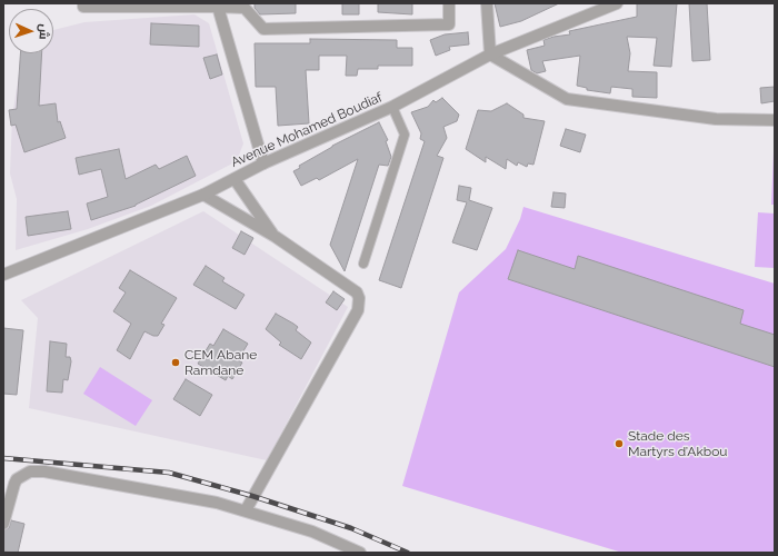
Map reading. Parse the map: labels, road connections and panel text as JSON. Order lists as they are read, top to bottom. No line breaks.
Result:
{"streets":{"street":["Avenue Mohamed Boudiaf"]},"places":["CEM Abane Ramdane","Stade des Martyrs d’Akbou"],"north":"right"}
